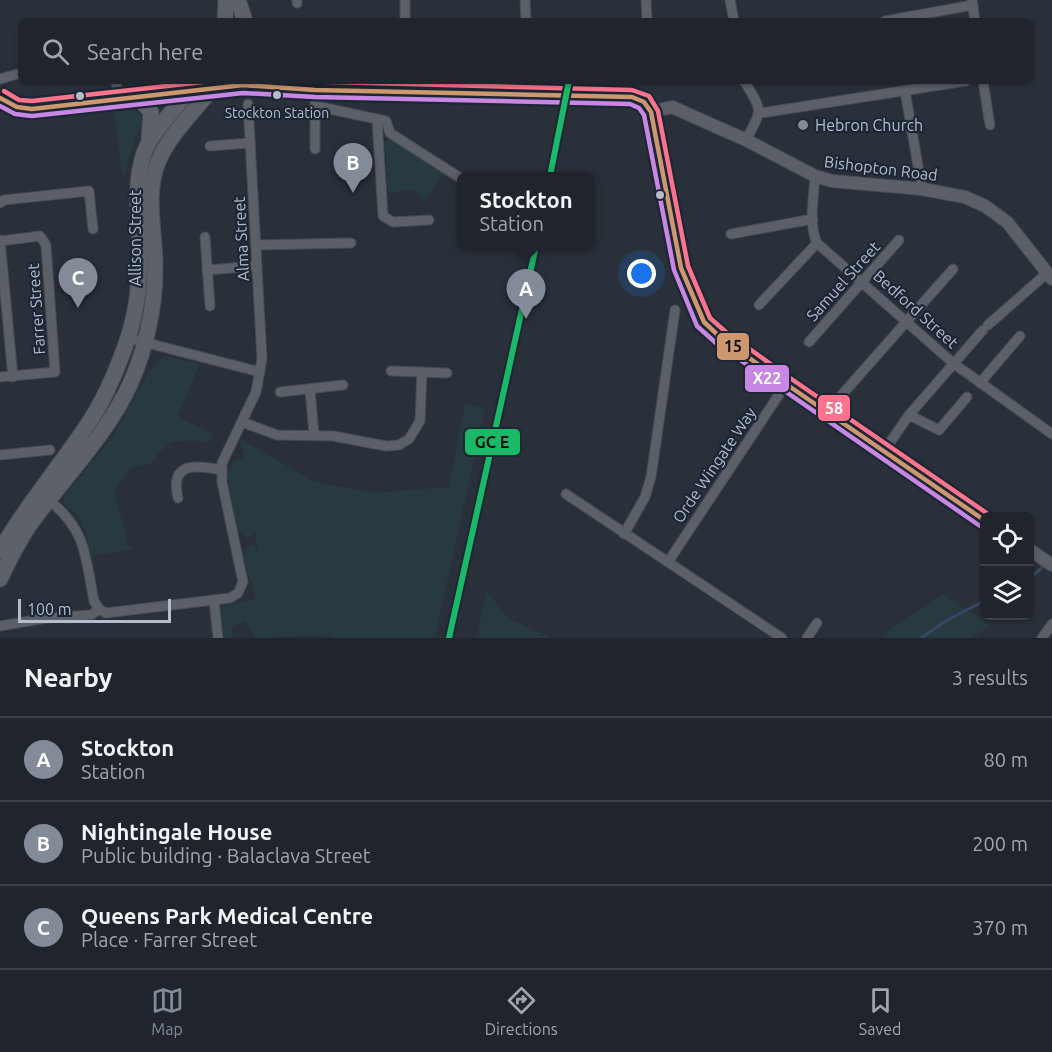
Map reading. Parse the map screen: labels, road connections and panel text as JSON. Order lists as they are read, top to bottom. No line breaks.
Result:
{"streets":{"main road":["Allison Street"],"street":["Bishopton Road","Alma Street","Samuel Street","Farrer Street","Bedford Street","Orde Wingate Way"]},"crossings":[["Samuel Street","Bedford Street"]],"places":["Stockton Station","Hebron Church"],"lines":["transit line 58","transit line 15","transit line X22"],"scale_bar":"100 m","page":{"search":"Search here","pins":["B","C","A"],"popup":["Stockton","Station"],"scale":"100 m","heading":["Nearby","3 results"],"list":[{"mark":"A","name":"Stockton","note":"Station","value":"80 m"},{"mark":"B","name":"Nightingale House","note":"Public building · Balaclava Street","value":"200 m"},{"mark":"C","name":"Queens Park Medical Centre","note":"Place · Farrer Street","value":"370 m"}],"nav":["Map","Directions","Saved"]}}
